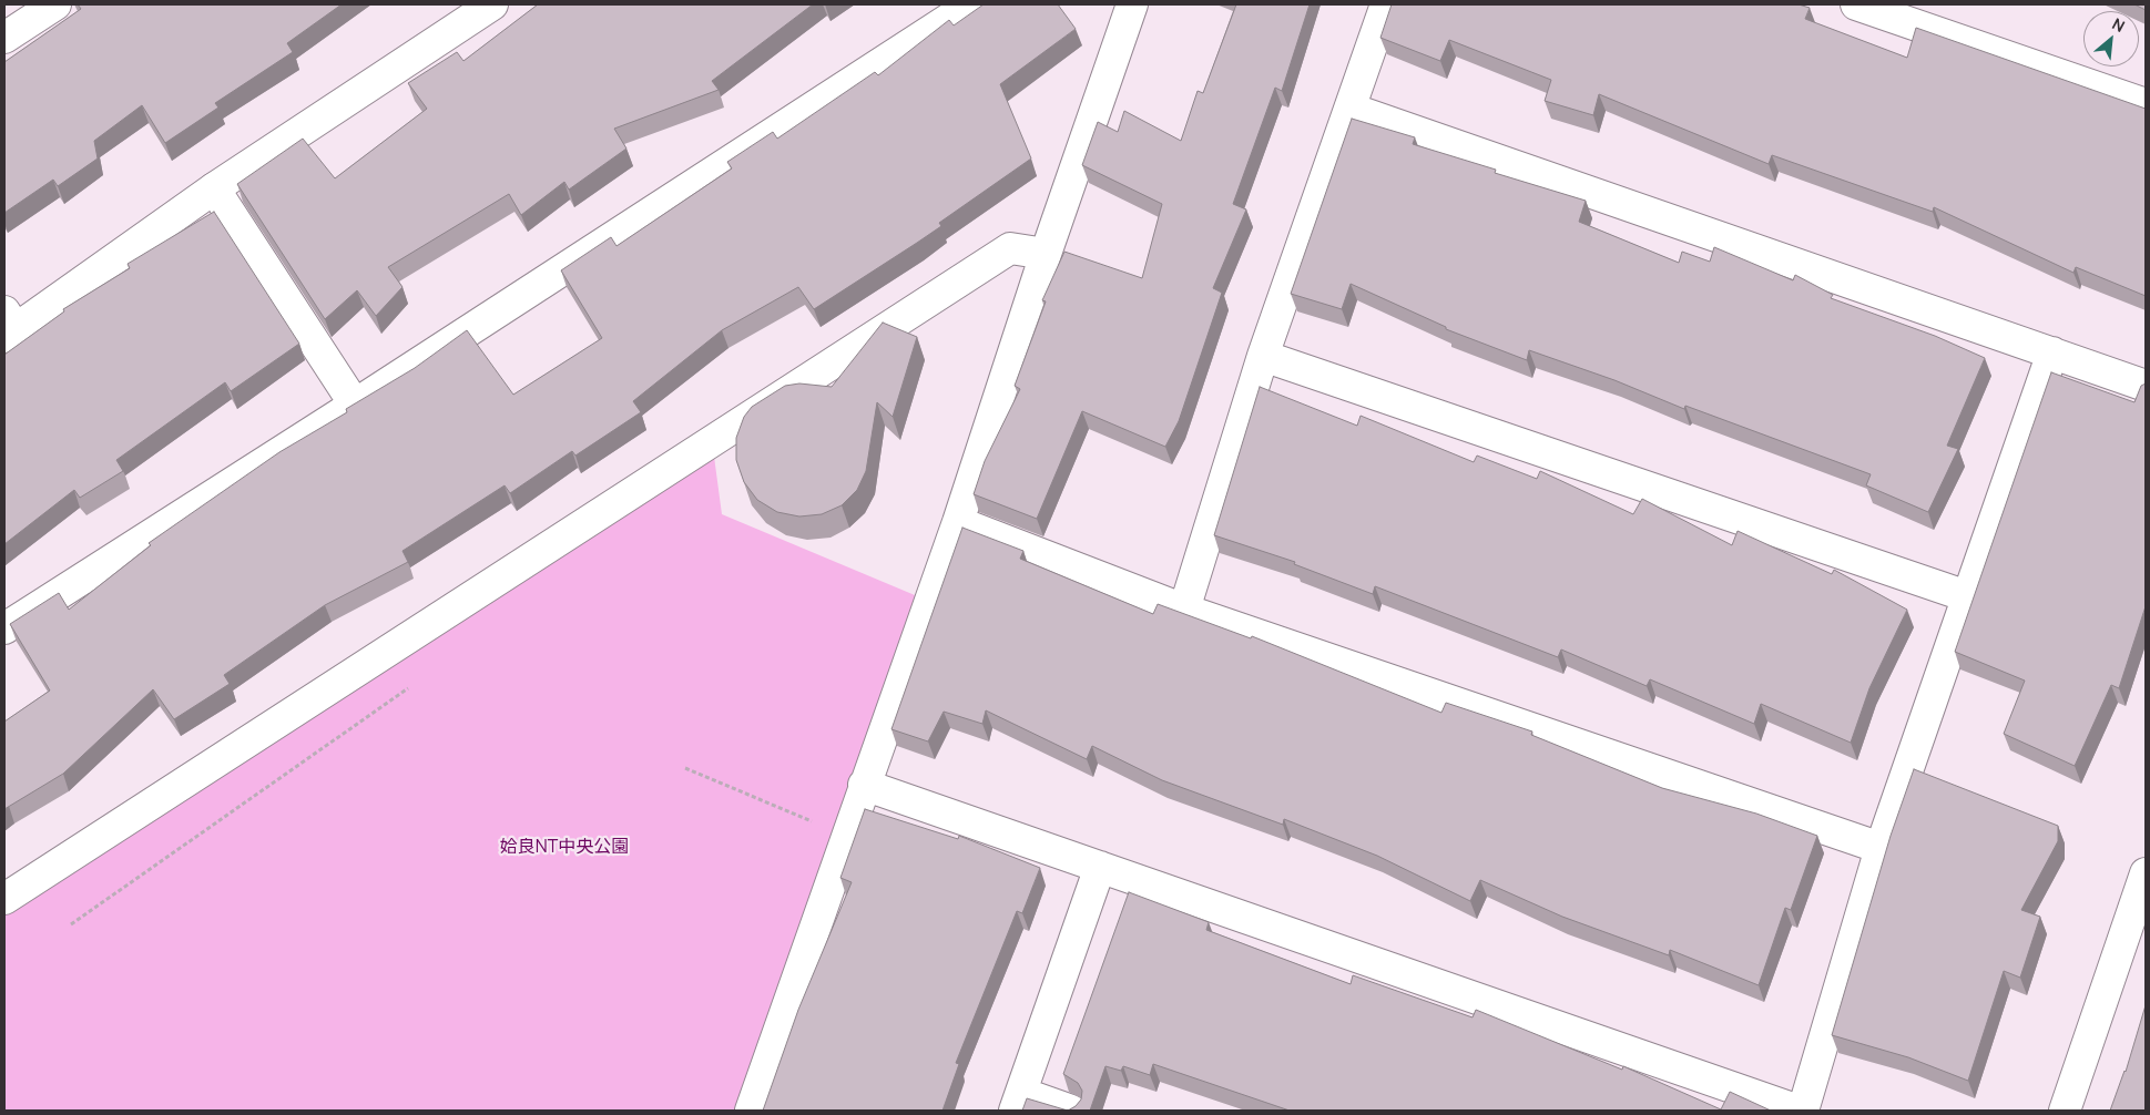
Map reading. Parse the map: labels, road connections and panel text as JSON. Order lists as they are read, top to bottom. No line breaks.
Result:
{"parks":["姶良NT中央公園"],"north":"top right"}
